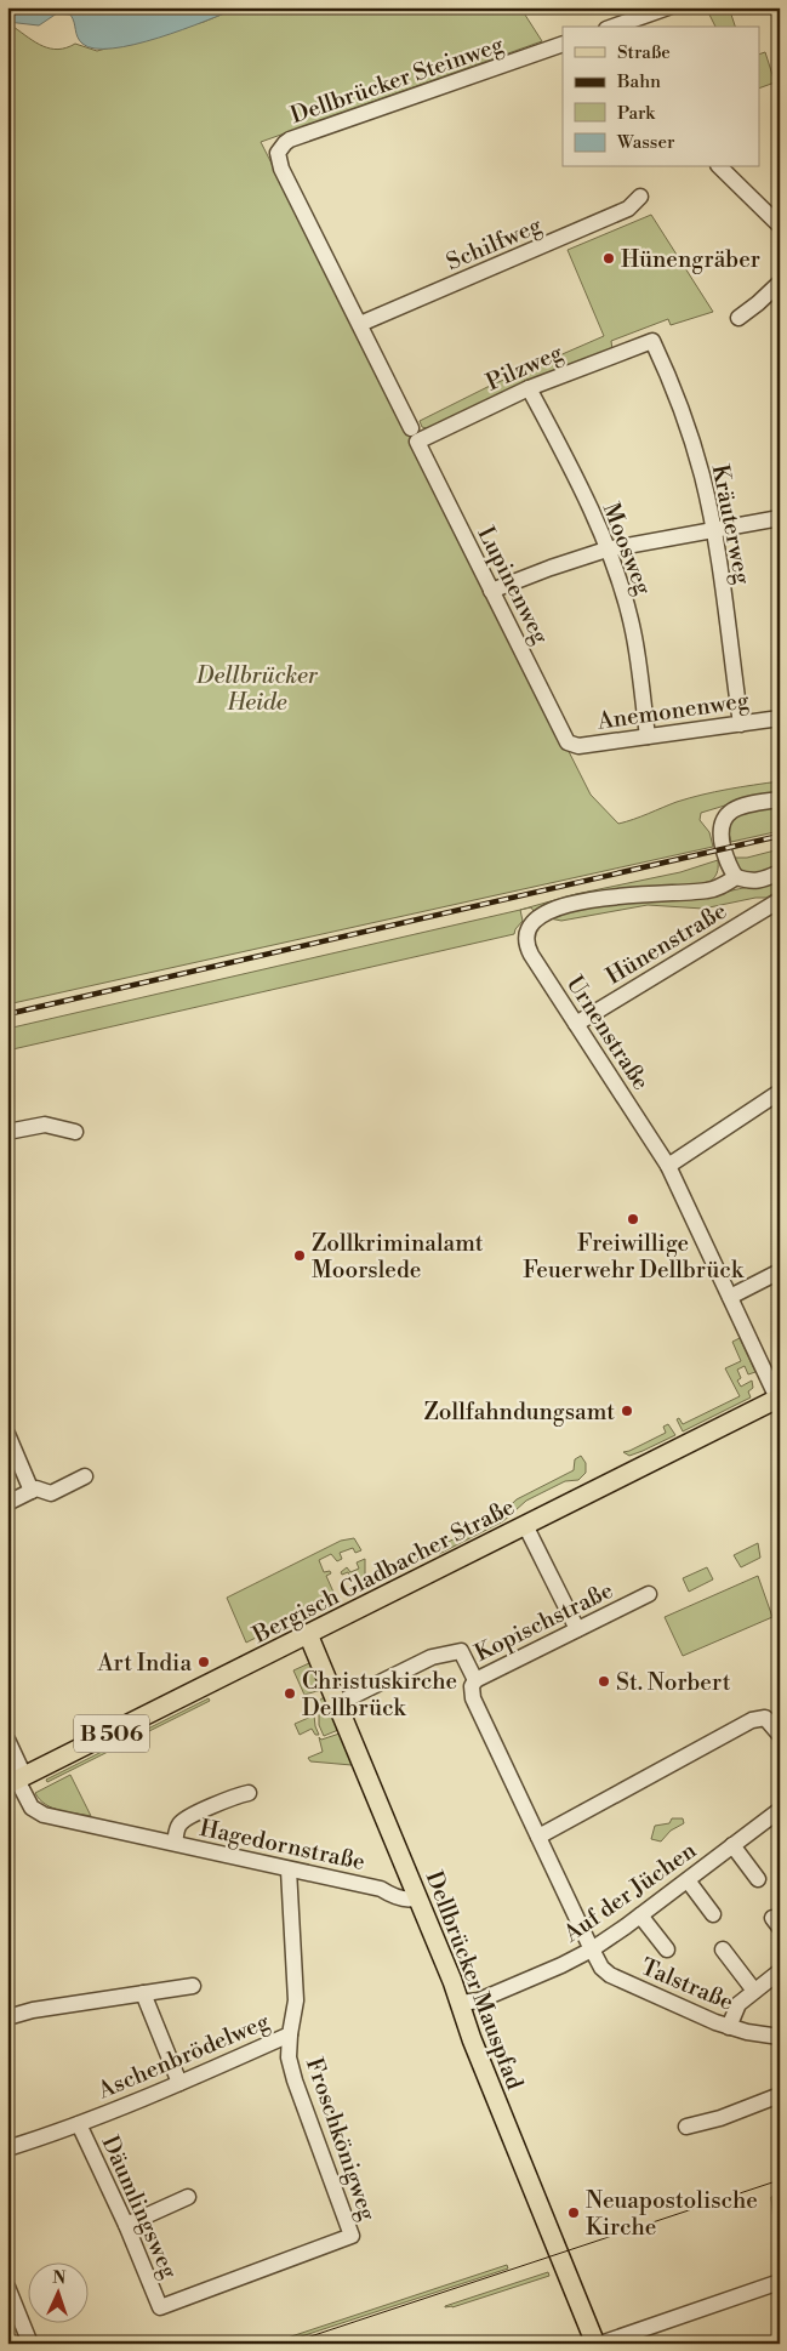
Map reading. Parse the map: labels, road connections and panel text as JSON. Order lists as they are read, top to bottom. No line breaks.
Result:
{"streets":{"main road":["Bergisch Gladbacher Straße","B 506","Dellbrücker Mauspfad"],"street":["Dellbrücker Steinweg","Schilfweg","Pilzweg","Kräuterweg","Moosweg","Lupinenweg","Anemonenweg","Hünenstraße","Urnenstraße","Kopischstraße","Hagedornstraße","Auf der Jüchen","Talstraße","Aschenbrödelweg","Froschkönigweg","Däumlingsweg"]},"crossings":[["Dellbrücker Steinweg","Lupinenweg"],["Schilfweg","Lupinenweg"],["Pilzweg","Kräuterweg"],["Pilzweg","Moosweg"],["Pilzweg","Lupinenweg"],["Kräuterweg","Anemonenweg"],["Moosweg","Anemonenweg"],["Lupinenweg","Anemonenweg"],["Hünenstraße","Urnenstraße"],["Urnenstraße","Bergisch Gladbacher Straße"],["Bergisch Gladbacher Straße","Hagedornstraße"],["Bergisch Gladbacher Straße","Dellbrücker Mauspfad"],["Kopischstraße","Dellbrücker Mauspfad"],["Kopischstraße","Talstraße"],["Hagedornstraße","Dellbrücker Mauspfad"],["Hagedornstraße","Aschenbrödelweg"],["Auf der Jüchen","Dellbrücker Mauspfad"],["Auf der Jüchen","Talstraße"],["Aschenbrödelweg","Froschkönigweg"],["Aschenbrödelweg","Däumlingsweg"],["Froschkönigweg","Däumlingsweg"]],"parks":["Dellbrücker Heide"],"places":["Hünengräber","Freiwillige Feuerwehr Dellbrück","Zollkriminalamt Moorslede","Zollfahndungsamt","Art India","St. Norbert","Christuskirche Dellbrück","Neuapostolische Kirche"],"legend":["Straße","Bahn","Park","Wasser"],"north":"top"}
